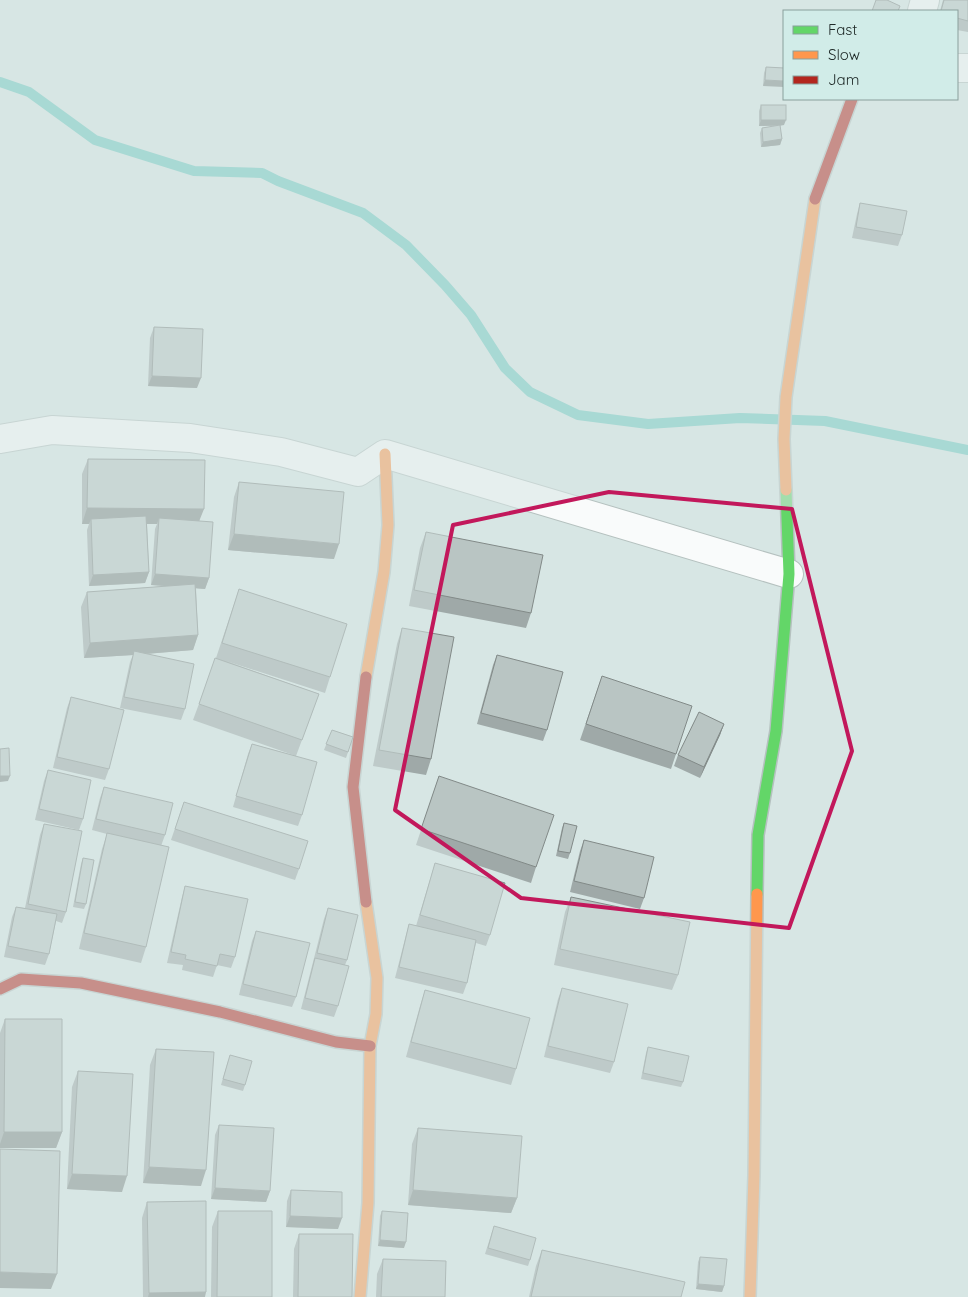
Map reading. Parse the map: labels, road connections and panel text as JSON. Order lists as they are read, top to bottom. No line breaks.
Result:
{"legend":["Fast","Slow","Jam"]}
